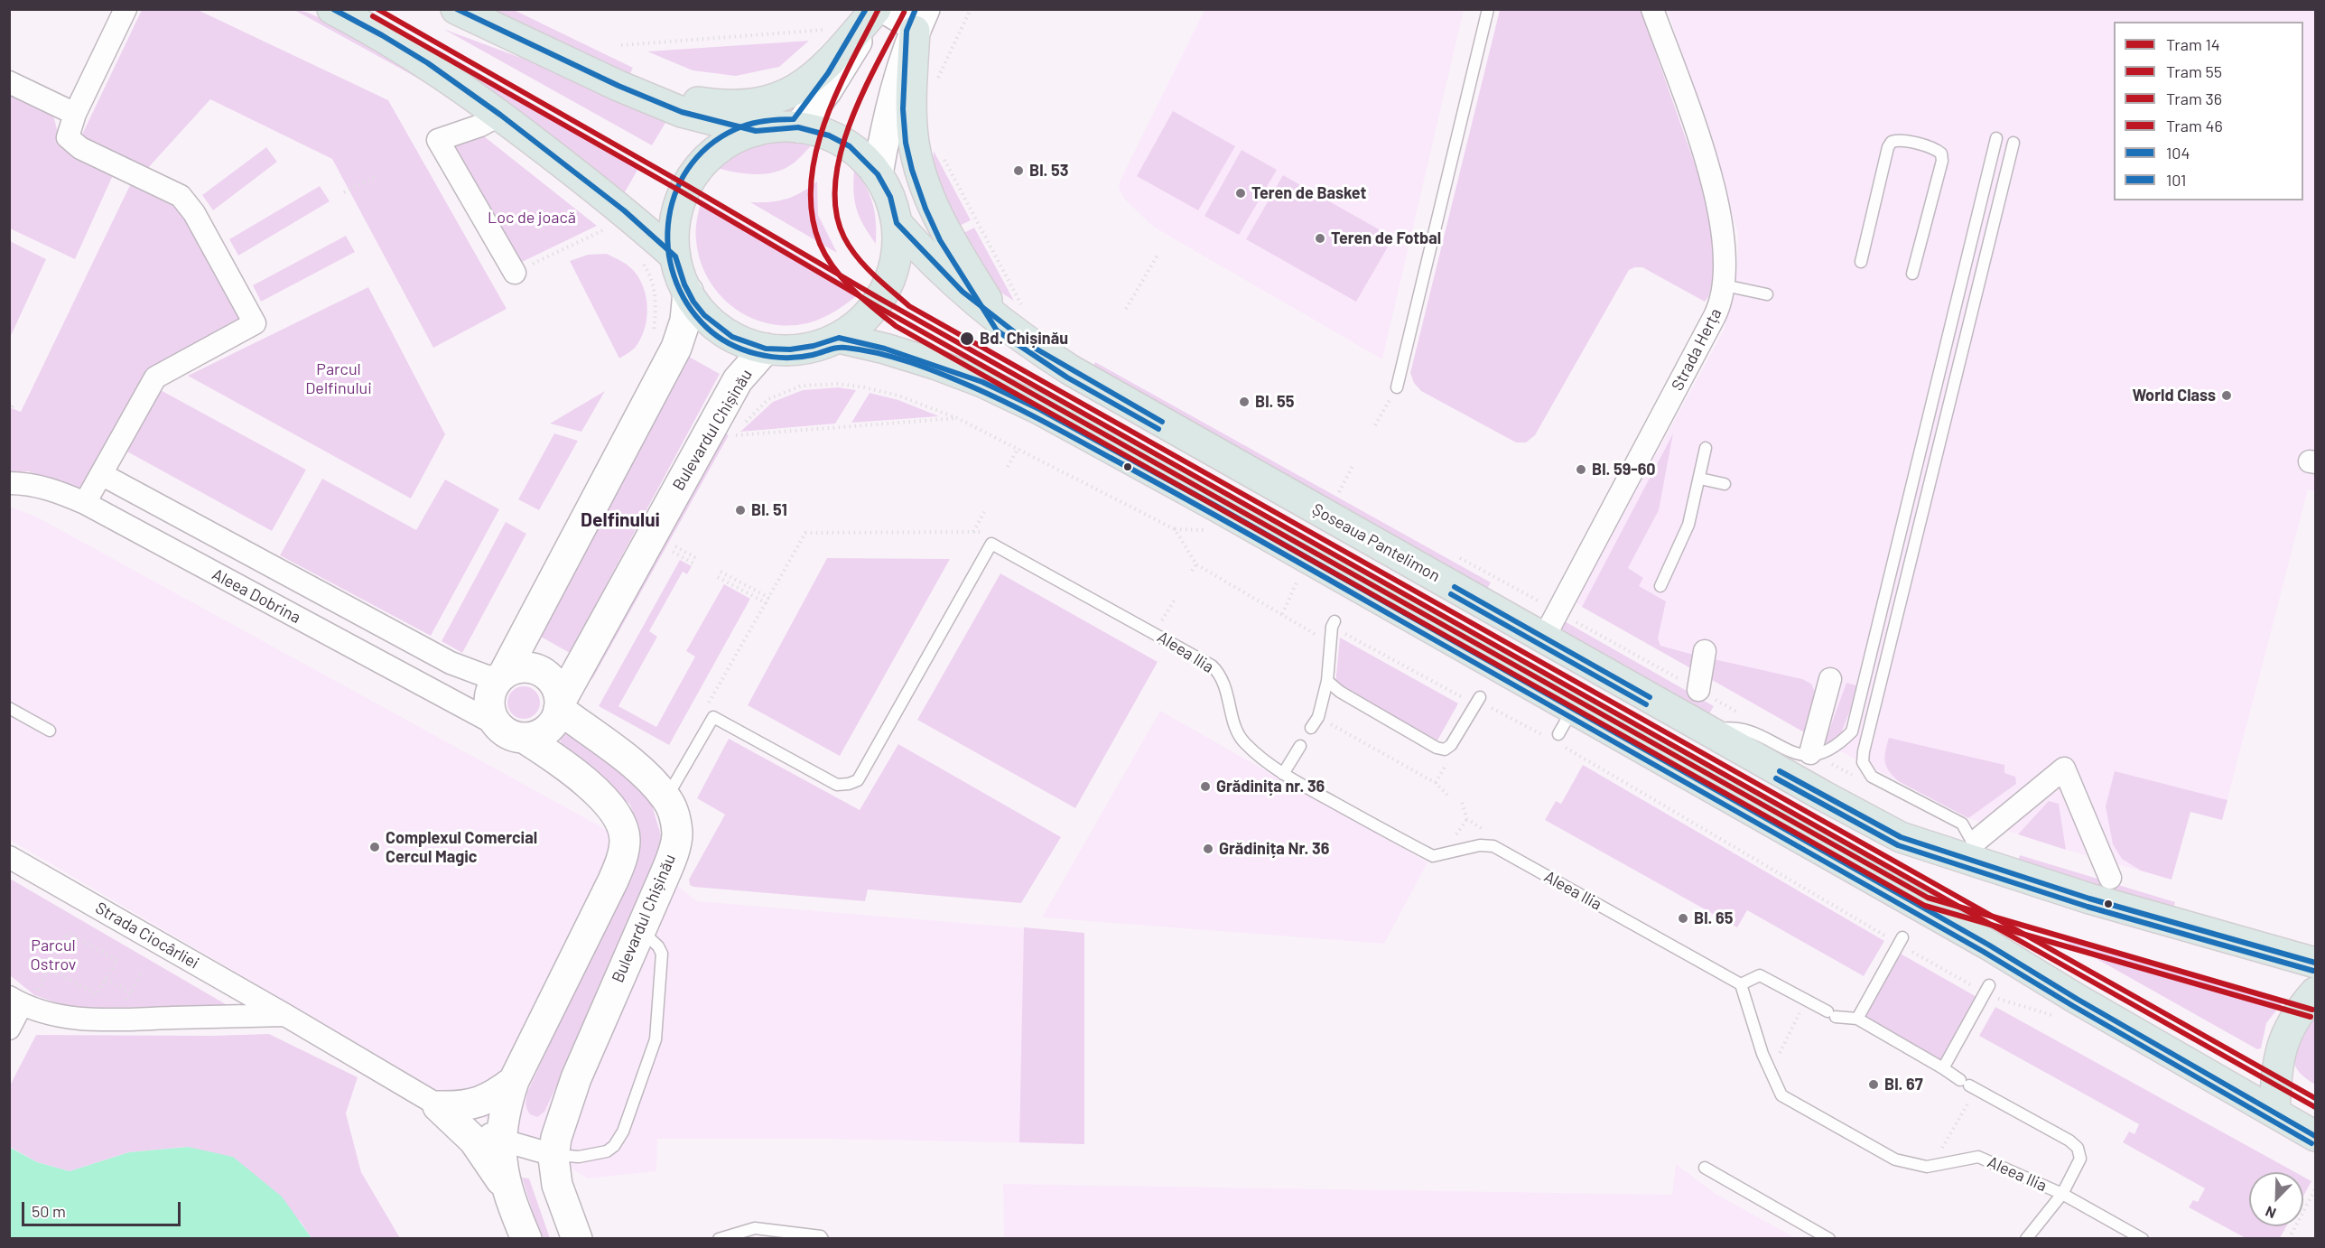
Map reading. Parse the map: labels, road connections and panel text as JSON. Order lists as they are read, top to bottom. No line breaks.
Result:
{"streets":{"main road":["Bulevardul Chișinău","Șoseaua Pantelimon"],"street":["Strada Herța","Aleea Dobrina","Strada Ciocârliei"],"lane":["Aleea Ilia"]},"crossings":[["Strada Herța","Șoseaua Pantelimon"],["Bulevardul Chișinău","Aleea Dobrina"],["Bulevardul Chișinău","Aleea Ilia"],["Bulevardul Chișinău","Strada Ciocârliei"]],"districts":["Delfinului"],"parks":["Loc de joacă","Parcul Delfinului","Parcul Ostrov"],"places":["Bl. 53","Teren de Basket","Teren de Fotbal","Bd. Chișinău","World Class","Bl. 55","Bl. 59-60","Bl. 51","Grădinița nr. 36","Complexul Comercial Cercul Magic","Grădinița Nr. 36","Bl. 65","Bl. 67"],"lines":["tram line 14","tram line 46","transit line 104","transit line 101","tram line 36","tram line 55"],"legend":["Tram 14","Tram 55","Tram 36","Tram 46","104","101"],"scale_bar":"50 m","north":"bottom left"}
